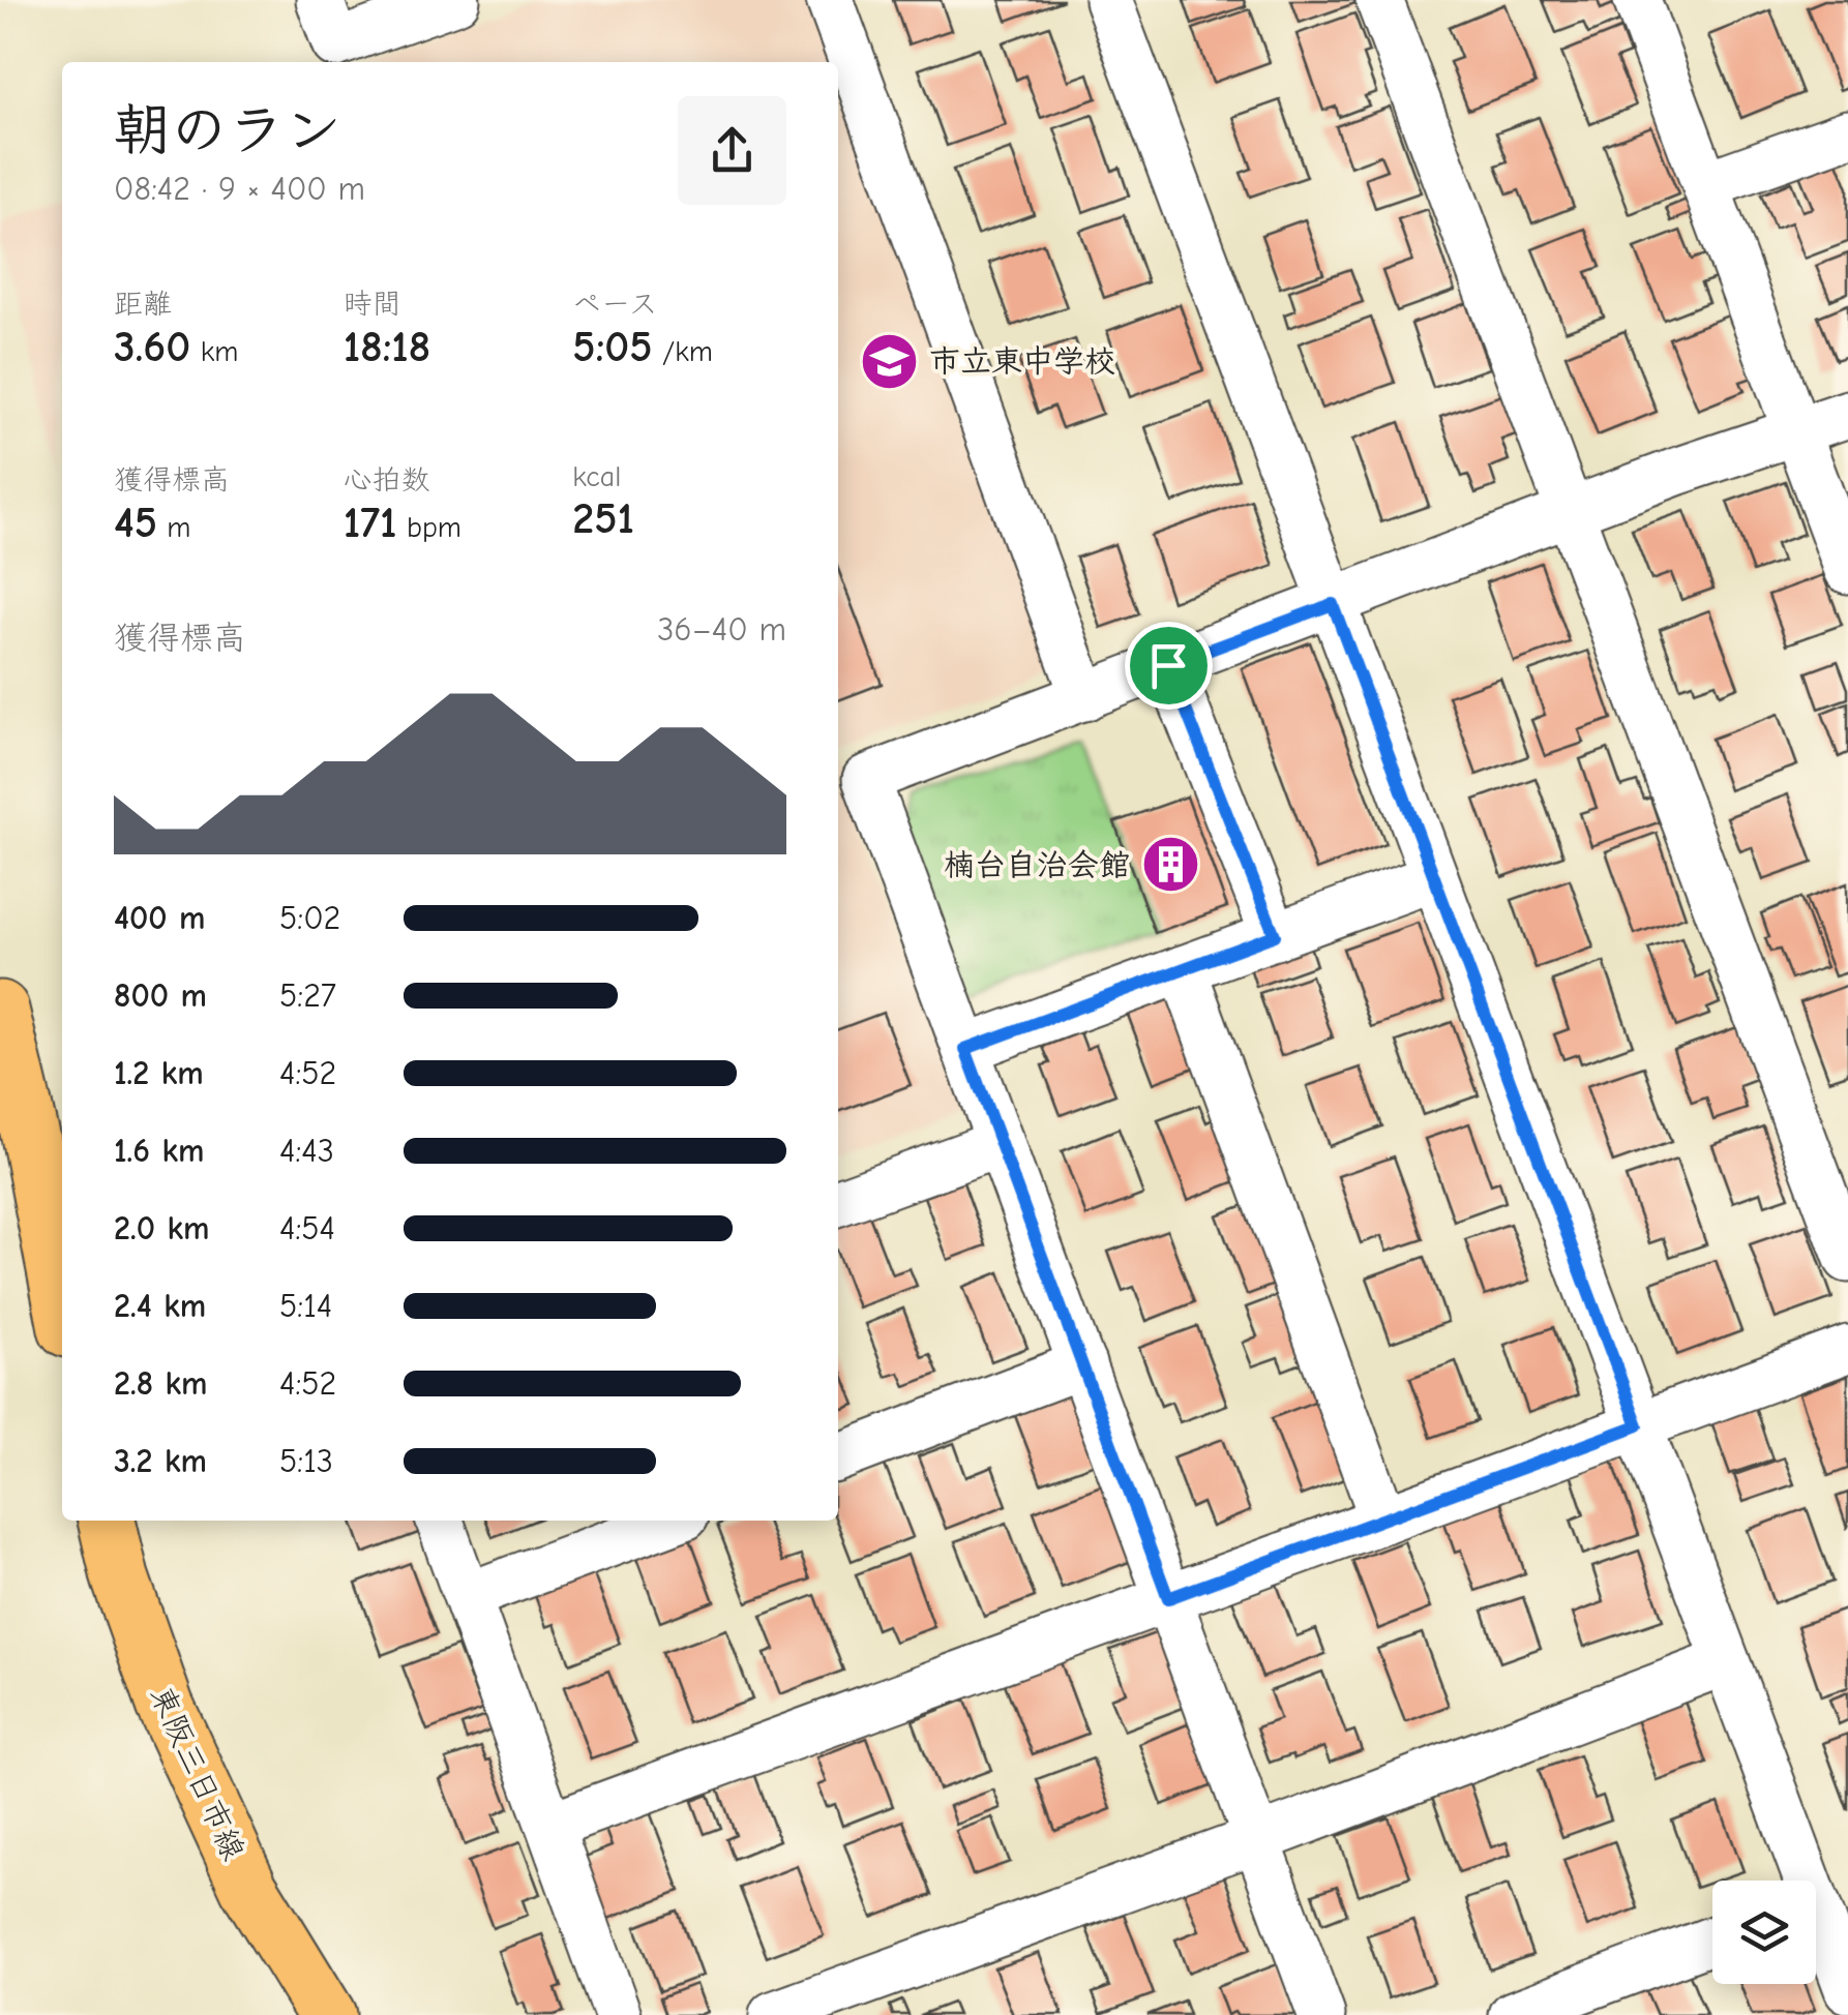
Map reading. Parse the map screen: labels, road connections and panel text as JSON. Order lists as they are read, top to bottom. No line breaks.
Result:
{"streets":{"main road":["東阪三日市線"]},"places":{"school or university":["市立東中学校"],"building":["楠台自治会館"]},"page":{"heading":["朝のラン","08:42 · 9 × 400 m"],"stats":[["距離","3.60 km"],["時間","18:18"],["ペース","5:05 /km"],["獲得標高","45 m"],["心拍数","171 bpm"],["kcal","251"]],"chart":["獲得標高","36–40 m"],"list":[{"name":"400 m","note":"5:02"},{"name":"800 m","note":"5:27"},{"name":"1.2 km","note":"4:52"},{"name":"1.6 km","note":"4:43"},{"name":"2.0 km","note":"4:54"},{"name":"2.4 km","note":"5:14"},{"name":"2.8 km","note":"4:52"},{"name":"3.2 km","note":"5:13"}]}}
